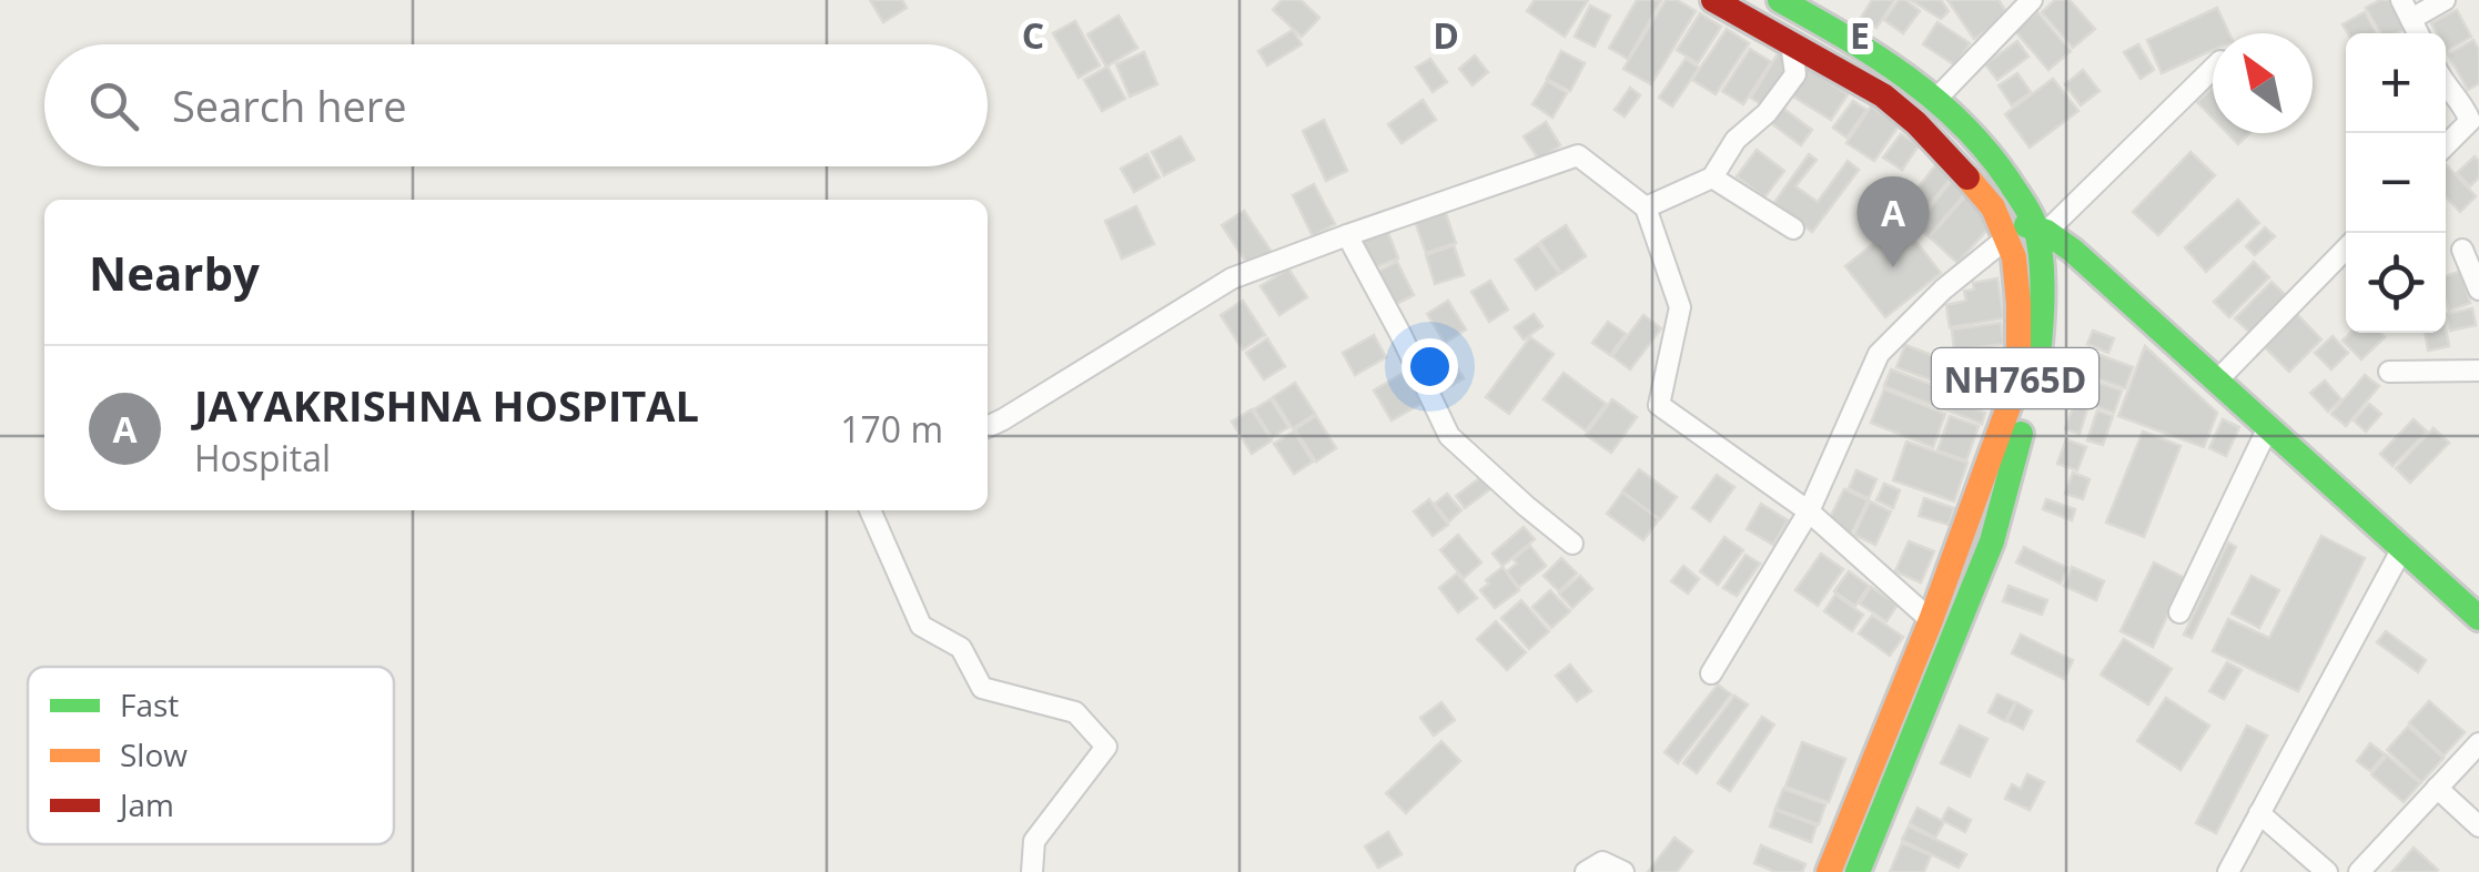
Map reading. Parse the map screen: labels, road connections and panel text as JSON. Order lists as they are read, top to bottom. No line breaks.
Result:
{"streets":{"main road":["NH765D"]},"legend":["Fast","Slow","Jam"],"north":"top left","page":{"map_buttons":["+","−"],"search":"Search here","pins":"A","heading":"Nearby","list":[{"mark":"A","name":"JAYAKRISHNA HOSPITAL","note":"Hospital","value":"170 m"}]},"grid":{"columns":["C","D","E"]}}
